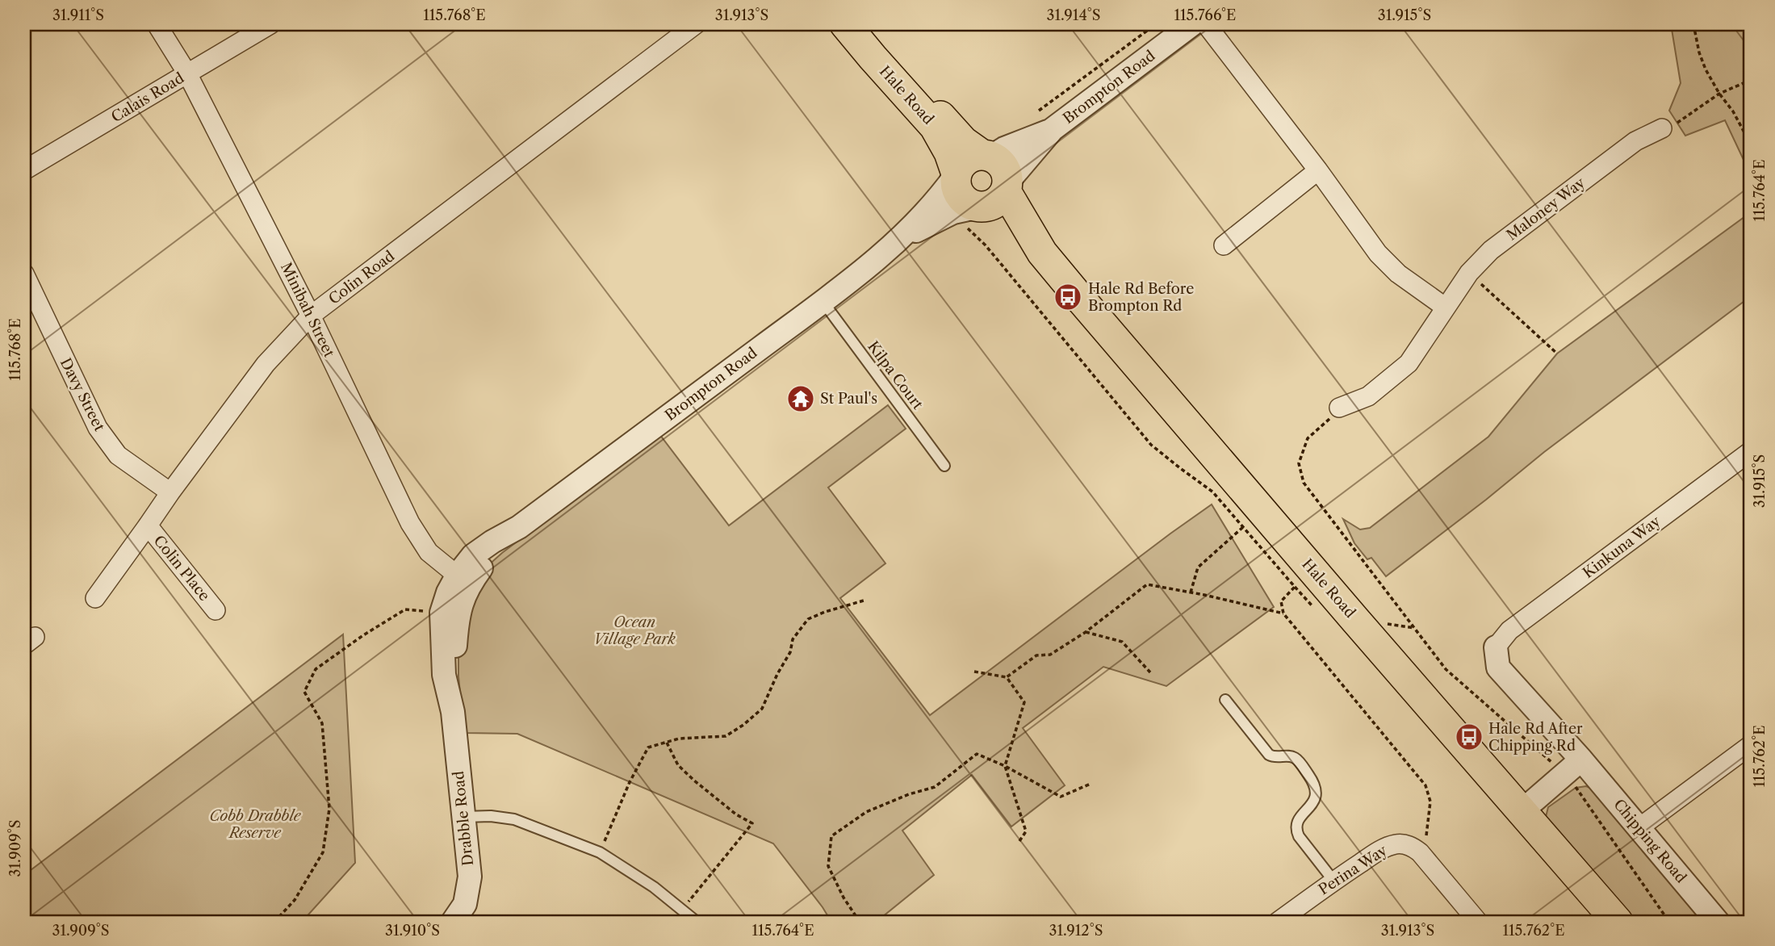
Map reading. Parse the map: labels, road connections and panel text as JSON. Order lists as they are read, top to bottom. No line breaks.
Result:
{"streets":{"main road":["Hale Road"],"street":["Brompton Road","Calais Road","Maloney Way","Colin Road","Minibah Street","Davy Street","Kinkuna Way","Colin Place","Drabble Road","Chipping Road","Perina Way"],"lane":["Kilpa Court"]},"crossings":[["Brompton Road","Hale Road"],["Brompton Road","Minibah Street"],["Brompton Road","Kilpa Court"],["Brompton Road","Drabble Road"],["Calais Road","Minibah Street"],["Colin Road","Minibah Street"],["Colin Road","Davy Street"],["Colin Road","Colin Place"],["Minibah Street","Drabble Road"],["Kinkuna Way","Chipping Road"]],"parks":["Ocean Village Park","Cobb Drabble Reserve"],"places":{"bus stop":["Hale Rd Before Brompton Rd","Hale Rd After Chipping Rd"],"temple":["St Paul's"]},"coordinates":["31.911°S","115.768°E","31.913°S","31.914°S","115.766°E","31.915°S","115.764°E","115.762°E","31.909°S","31.910°S","31.912°S"]}
